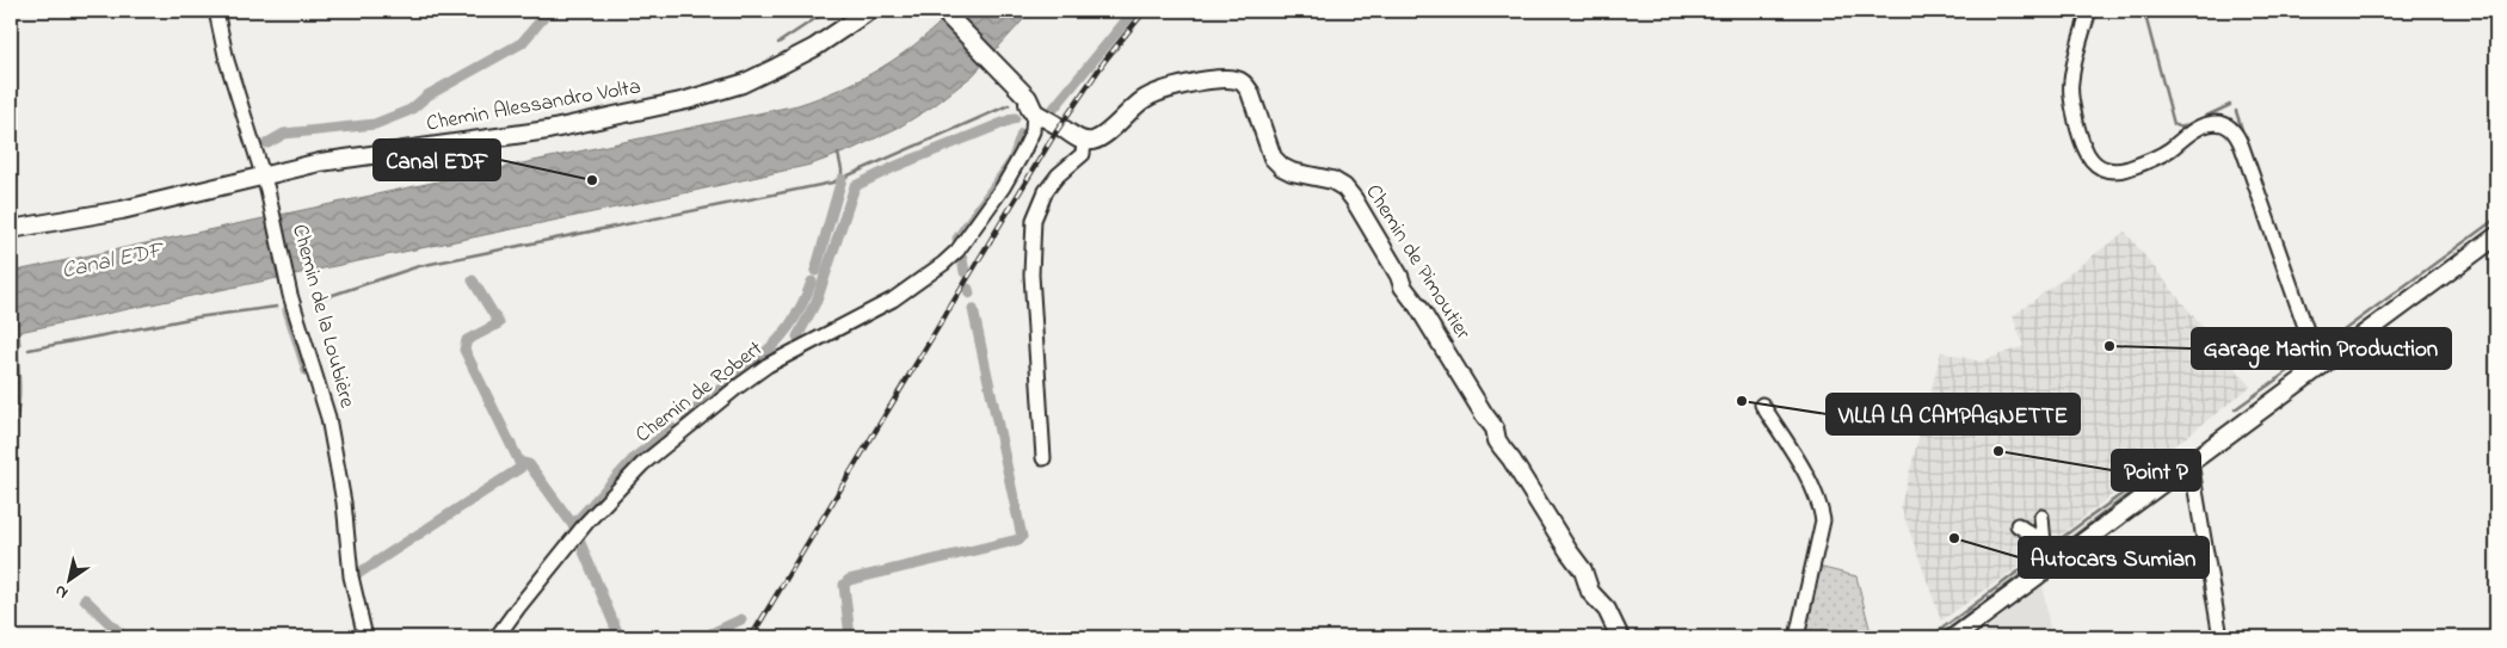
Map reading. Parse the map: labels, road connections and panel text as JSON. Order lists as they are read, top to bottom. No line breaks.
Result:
{"streets":{"main road":["Chemin Alessandro Volta","Chemin de Pimoutier"],"street":["Chemin de la Loubière","Chemin de Robert"]},"crossings":[["Chemin Alessandro Volta","Chemin de la Loubière"]],"water":["Canal EDF"],"places":["Canal EDF","Garage Martin Production","VILLA LA CAMPAGNETTE","Point P","Autocars Sumian"],"north":"bottom left"}
